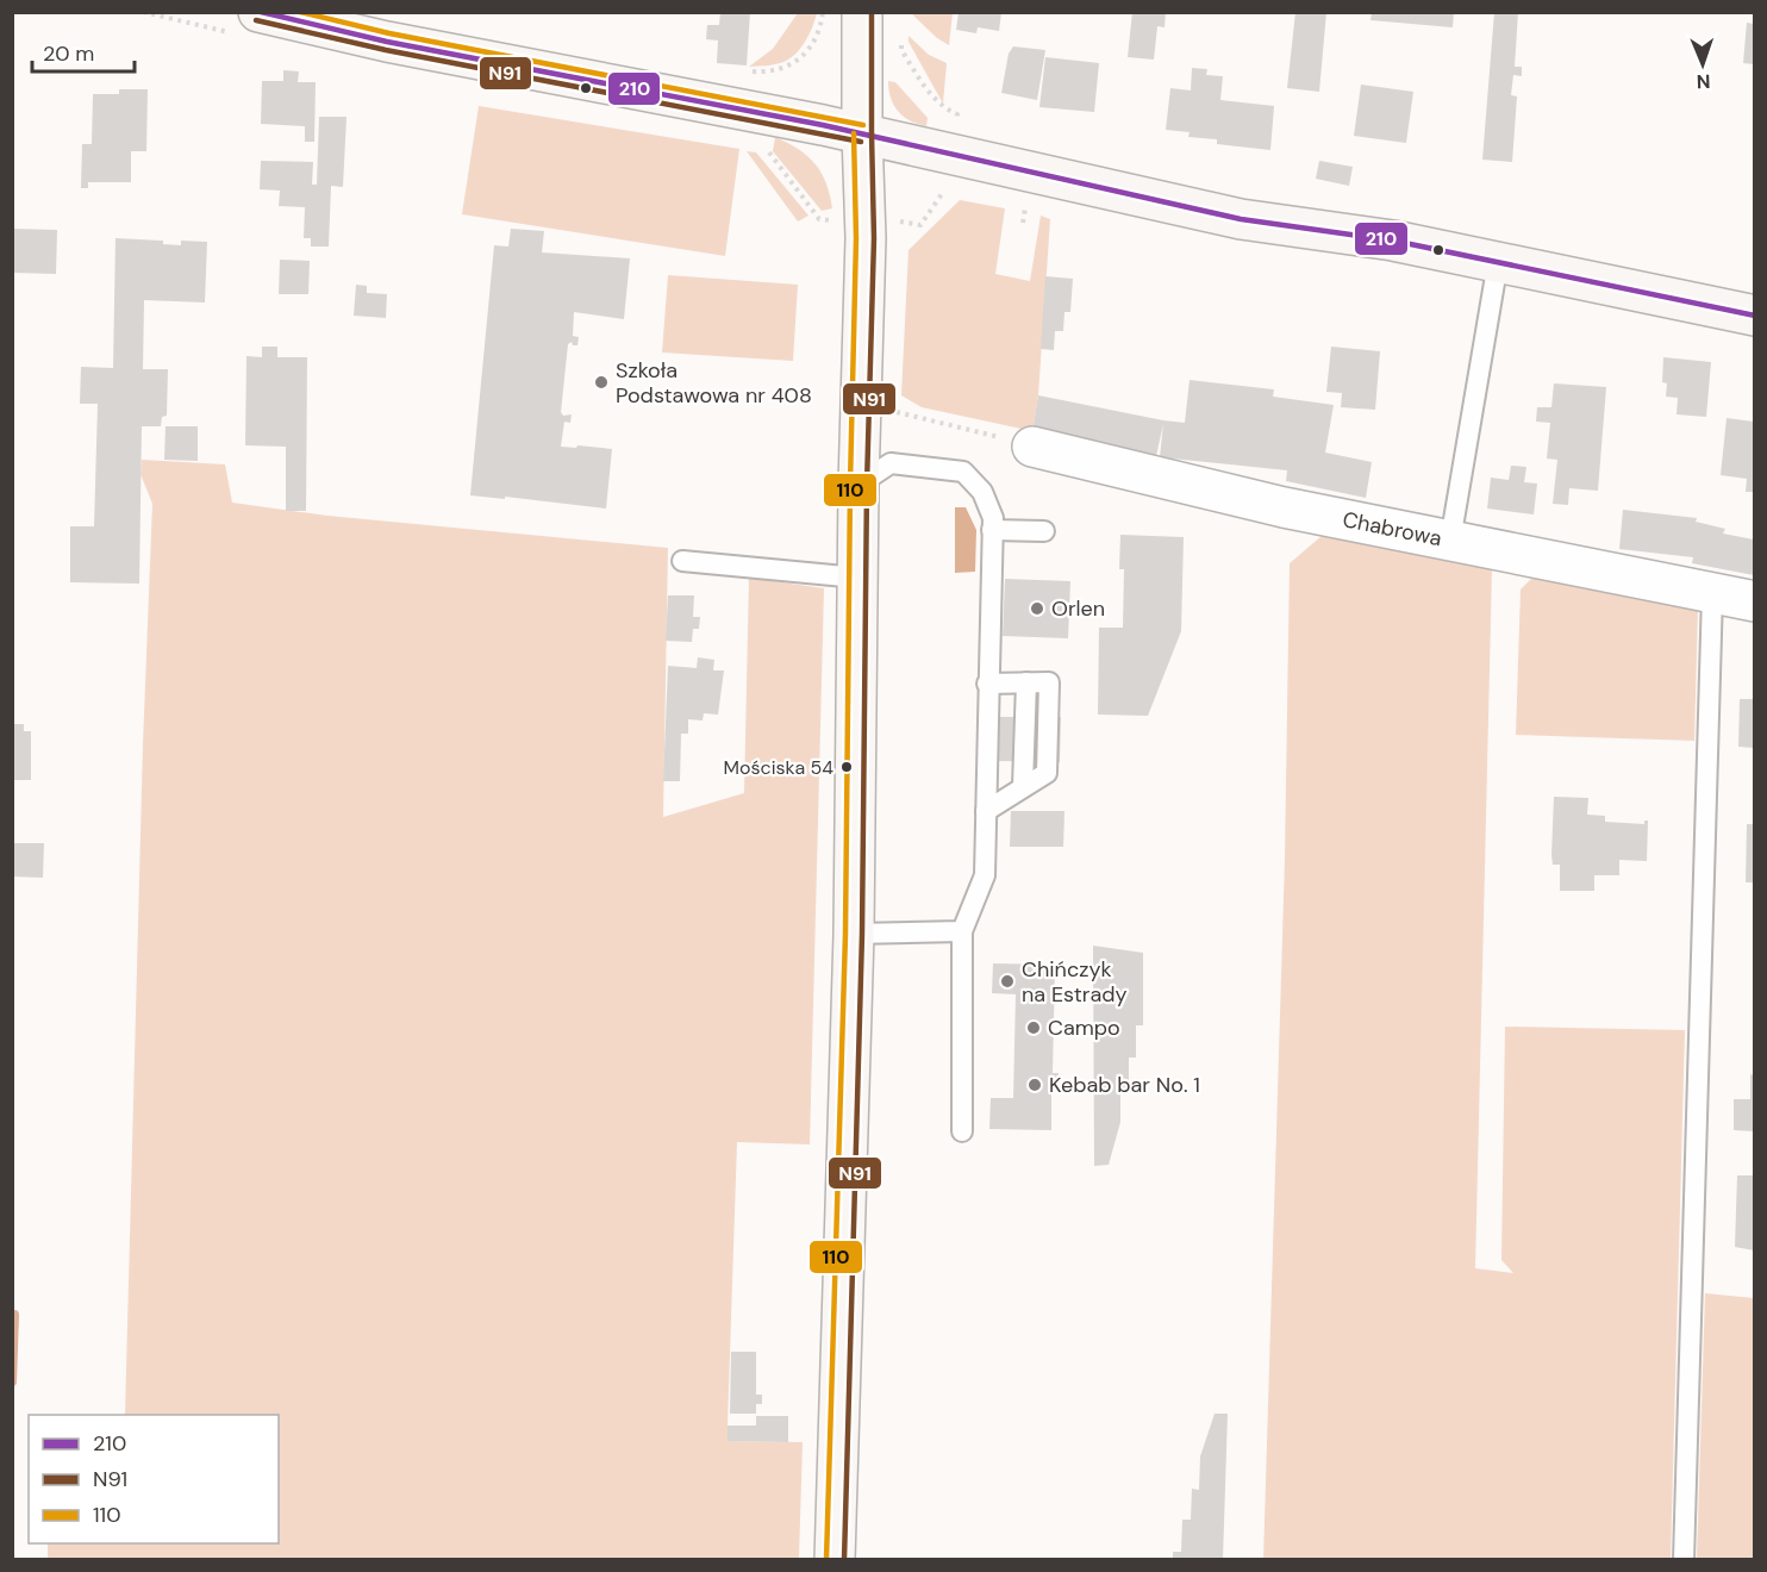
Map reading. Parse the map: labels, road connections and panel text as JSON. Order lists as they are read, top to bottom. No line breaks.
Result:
{"streets":{"street":["Chabrowa"]},"places":["Szkoła Podstawowa nr 408","Orlen","Mościska 54","Chińczyk na Estrady","Campo","Kebab bar No. 1"],"lines":["transit line 210","transit line N91","transit line 110"],"legend":["210","N91","110"],"scale_bar":"20 m","north":"bottom"}
